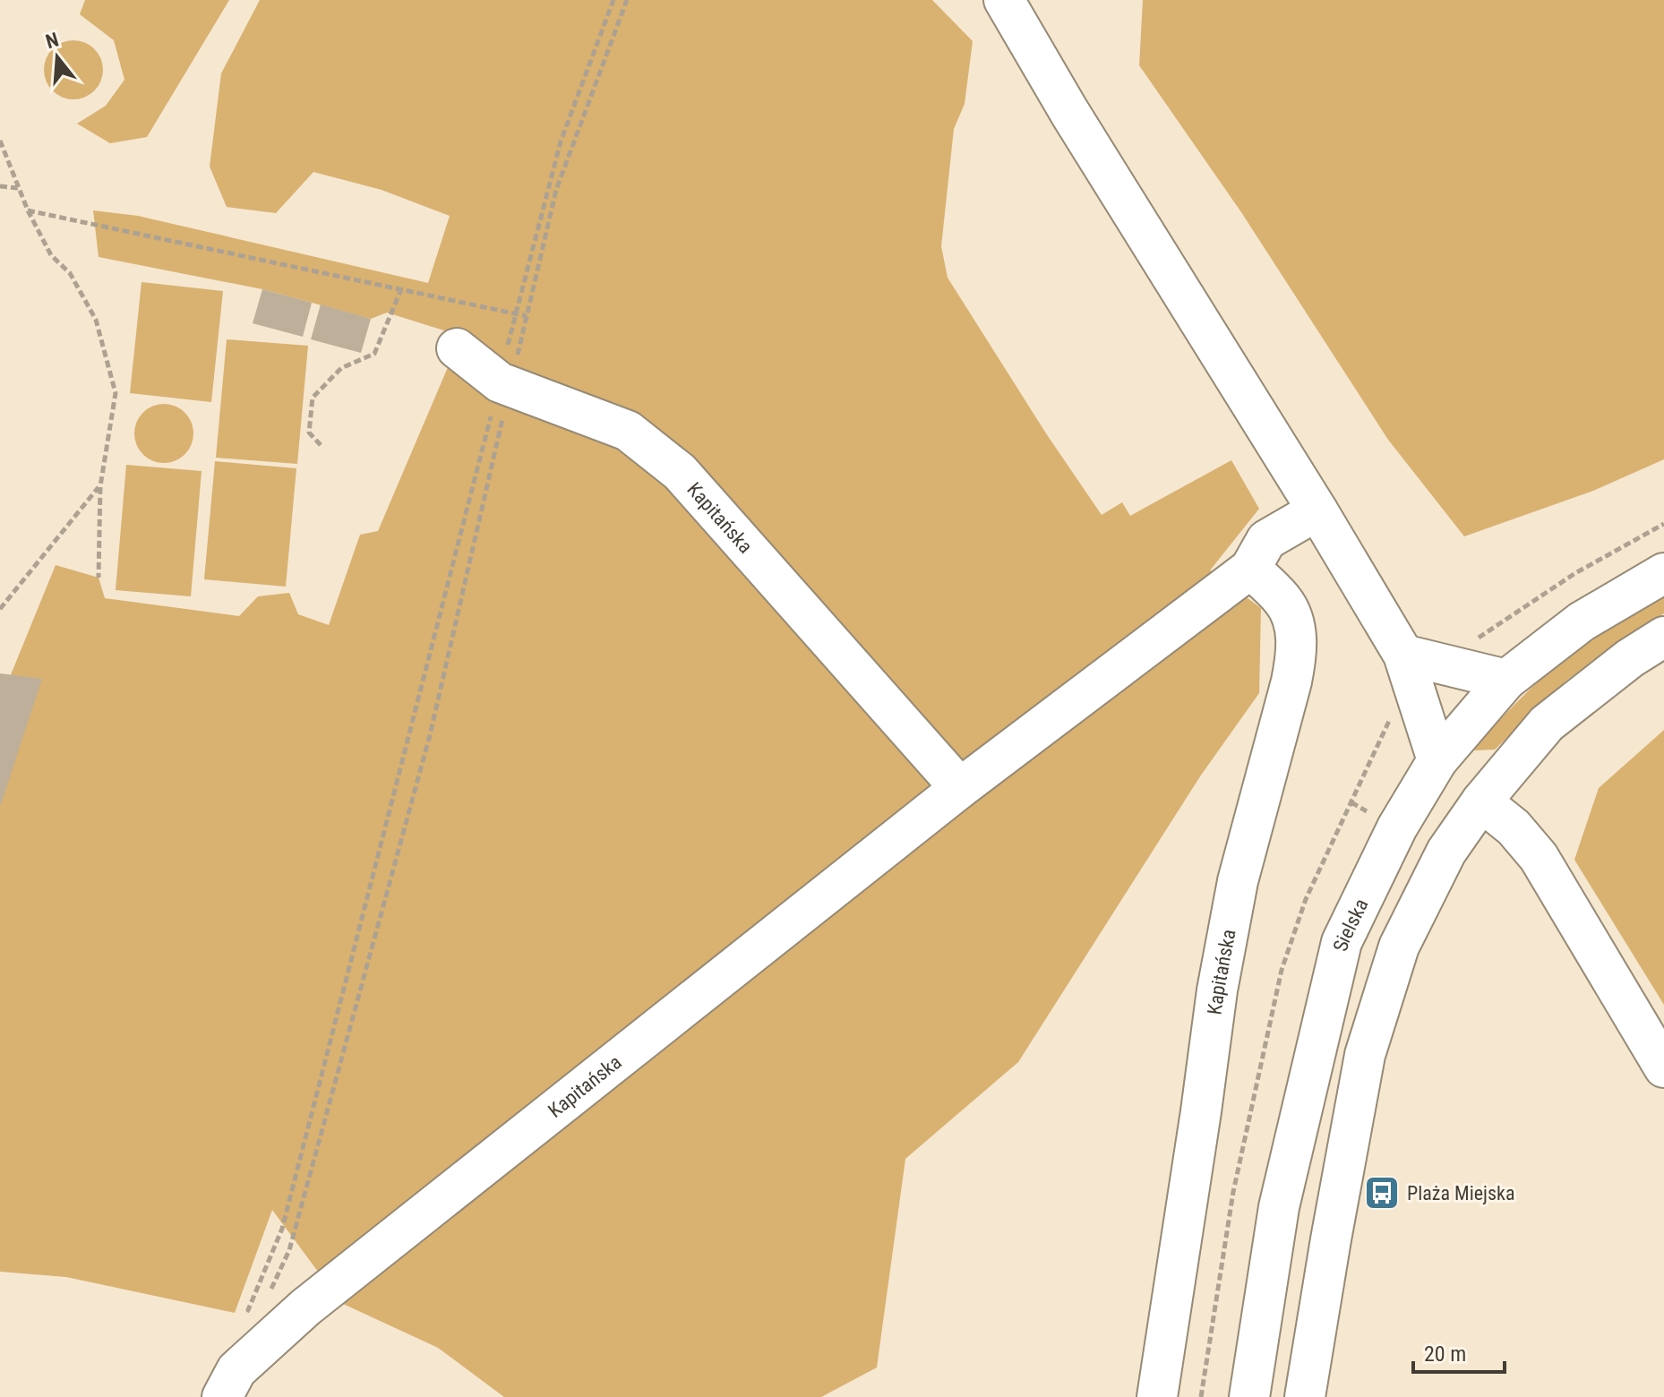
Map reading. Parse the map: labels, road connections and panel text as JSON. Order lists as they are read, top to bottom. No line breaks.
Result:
{"streets":{"street":["Kapitańska","Sielska"]},"places":{"bus stop":["Plaża Miejska"]},"scale_bar":"20 m","north":"top"}
